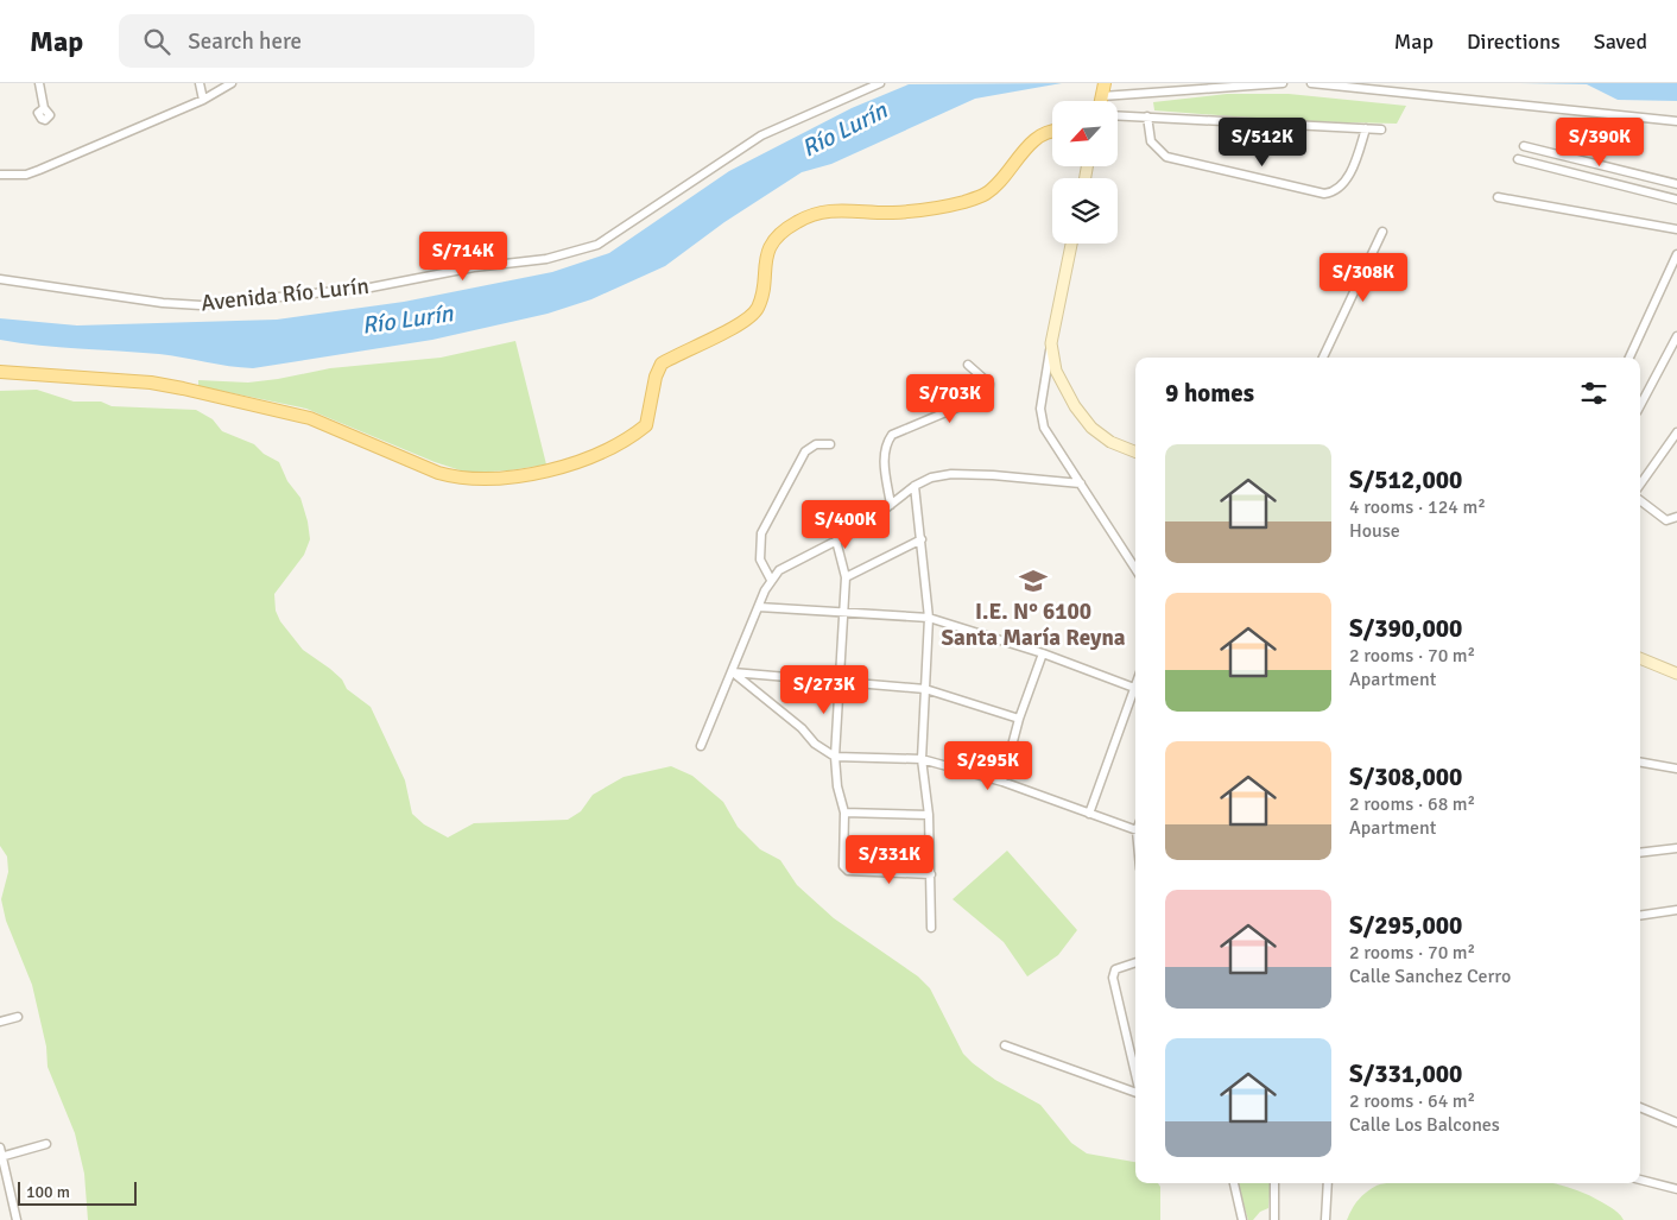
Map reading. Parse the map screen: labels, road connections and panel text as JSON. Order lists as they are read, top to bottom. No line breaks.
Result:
{"streets":{"street":["Avenida Río Lurín"]},"water":["Río Lurín"],"places":{"school or university":["I.E. N° 6100 Santa María Reyna"]},"scale_bar":"100 m","north":"bottom left","page":{"header":"Map","search":"Search here","nav":["Map","Directions","Saved"],"price":["S/512K","S/390K","S/714K","S/308K","S/703K","S/400K","S/273K","S/295K","S/331K"],"heading":"9 homes","list":[{"name":"S/512,000","note":"4 rooms · 124 m² · House"},{"name":"S/390,000","note":"2 rooms · 70 m² · Apartment"},{"name":"S/308,000","note":"2 rooms · 68 m² · Apartment"},{"name":"S/295,000","note":"2 rooms · 70 m² · Calle Sanchez Cerro"},{"name":"S/331,000","note":"2 rooms · 64 m² · Calle Los Balcones"}],"scale":"100 m"}}
